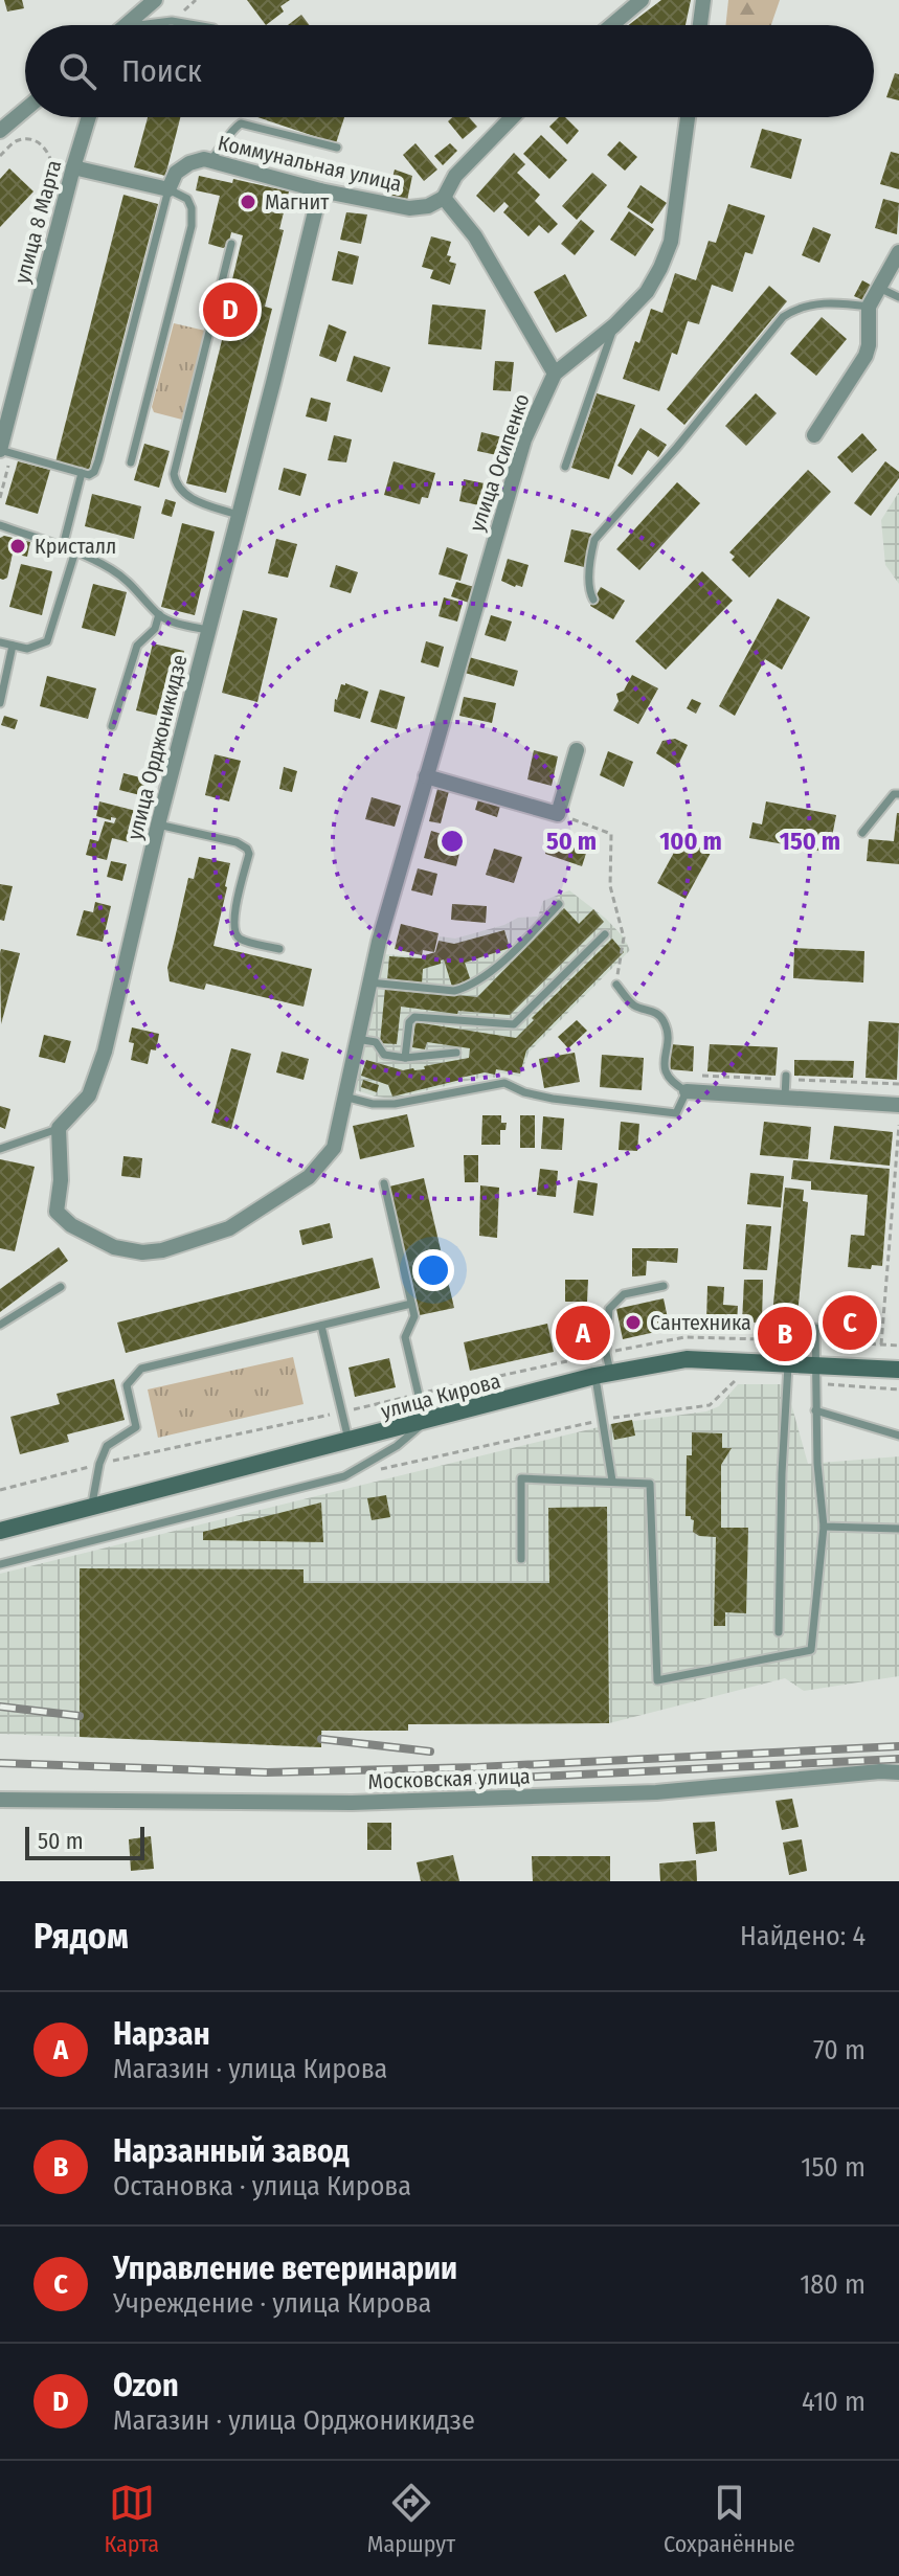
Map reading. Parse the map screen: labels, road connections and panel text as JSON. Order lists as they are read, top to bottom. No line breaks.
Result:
{"streets":{"street":["Коммунальная улица","улица 8 Марта","улица Осипенко","улица Орджоникидзе","улица Кирова","Московская улица"]},"crossings":[["Коммунальная улица","улица Орджоникидзе"],["улица Осипенко","улица Орджоникидзе"]],"places":["Магнит","Кристалл","Сантехника"],"scale_bar":"50 m","page":{"search":"Поиск","pins":["D","C","A","B"],"scale":"50 m","heading":["Рядом","Найдено: 4"],"list":[{"mark":"A","name":"Нарзан","note":"Магазин · улица Кирова","value":"70 m"},{"mark":"B","name":"Нарзанный завод","note":"Остановка · улица Кирова","value":"150 m"},{"mark":"C","name":"Управление ветеринарии","note":"Учреждение · улица Кирова","value":"180 m"},{"mark":"D","name":"Ozon","note":"Магазин · улица Орджоникидзе","value":"410 m"}],"nav":["Карта","Маршрут","Сохранённые"]},"rings":["50 m","100 m","150 m"]}
